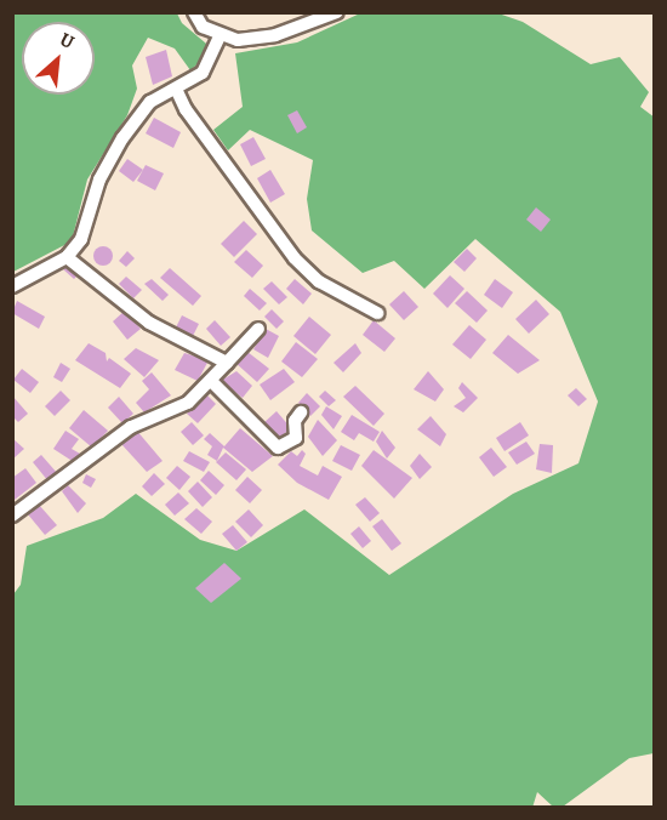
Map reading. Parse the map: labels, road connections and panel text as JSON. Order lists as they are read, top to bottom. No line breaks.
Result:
{"north":"top right"}
